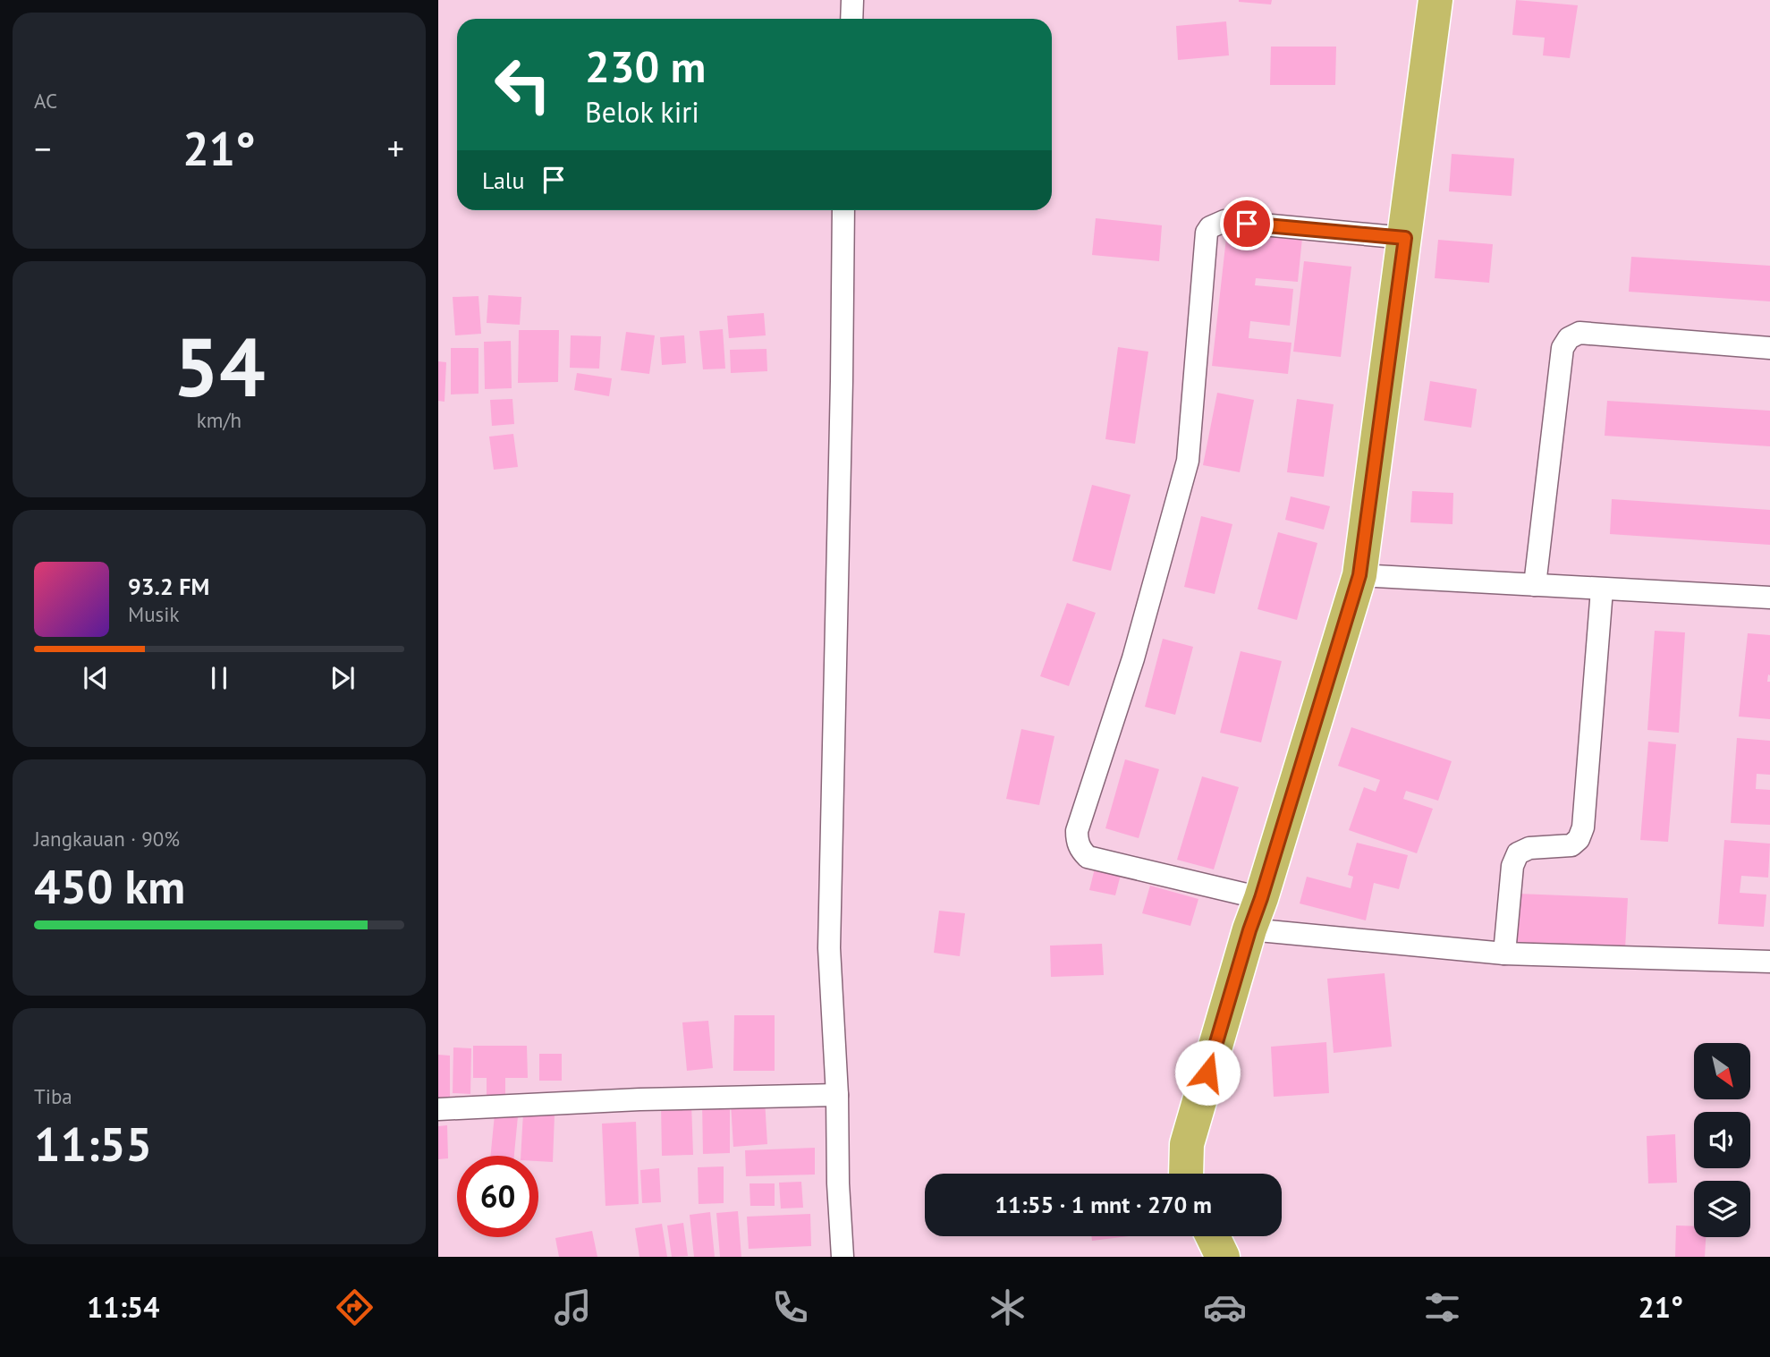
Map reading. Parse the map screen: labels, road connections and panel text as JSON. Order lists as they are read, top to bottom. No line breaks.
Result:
{"north":"bottom right","page":{"tile":["AC",["54","km/h"],["Jangkauan · 90%","450 km"],["Tiba","11:55"]],"turn":["230 m","Belok kiri"],"heat":["−","21°","+"],"then":"Lalu","song":["93.2 FM","Musik"],"limit":"60","trip":"11:55 · 1 mnt · 270 m","tabs":["11:54","21°"]}}
